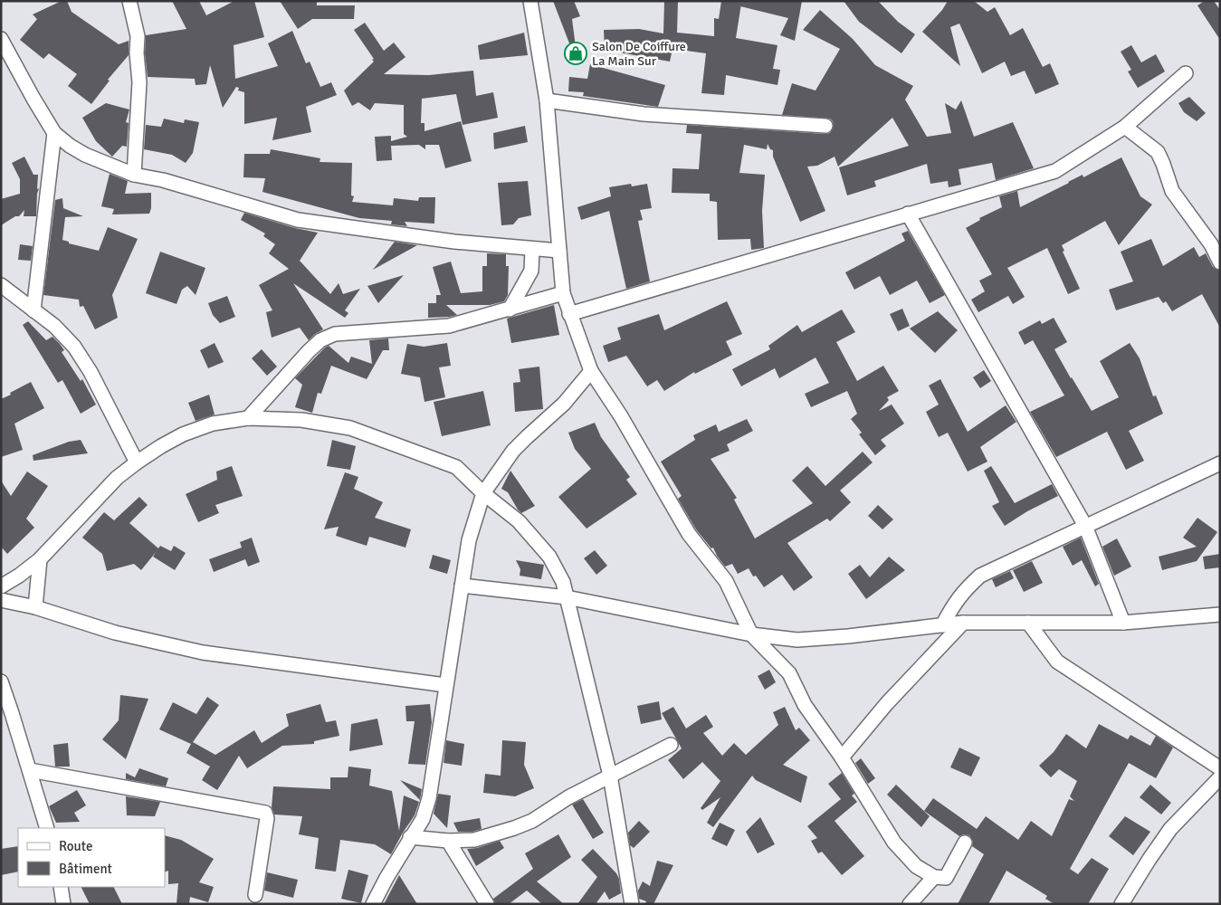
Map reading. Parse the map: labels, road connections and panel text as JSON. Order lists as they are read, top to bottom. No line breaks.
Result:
{"places":{"shop":["Salon De Coiffure La Main Sur"]},"legend":["Route","Bâtiment"]}
